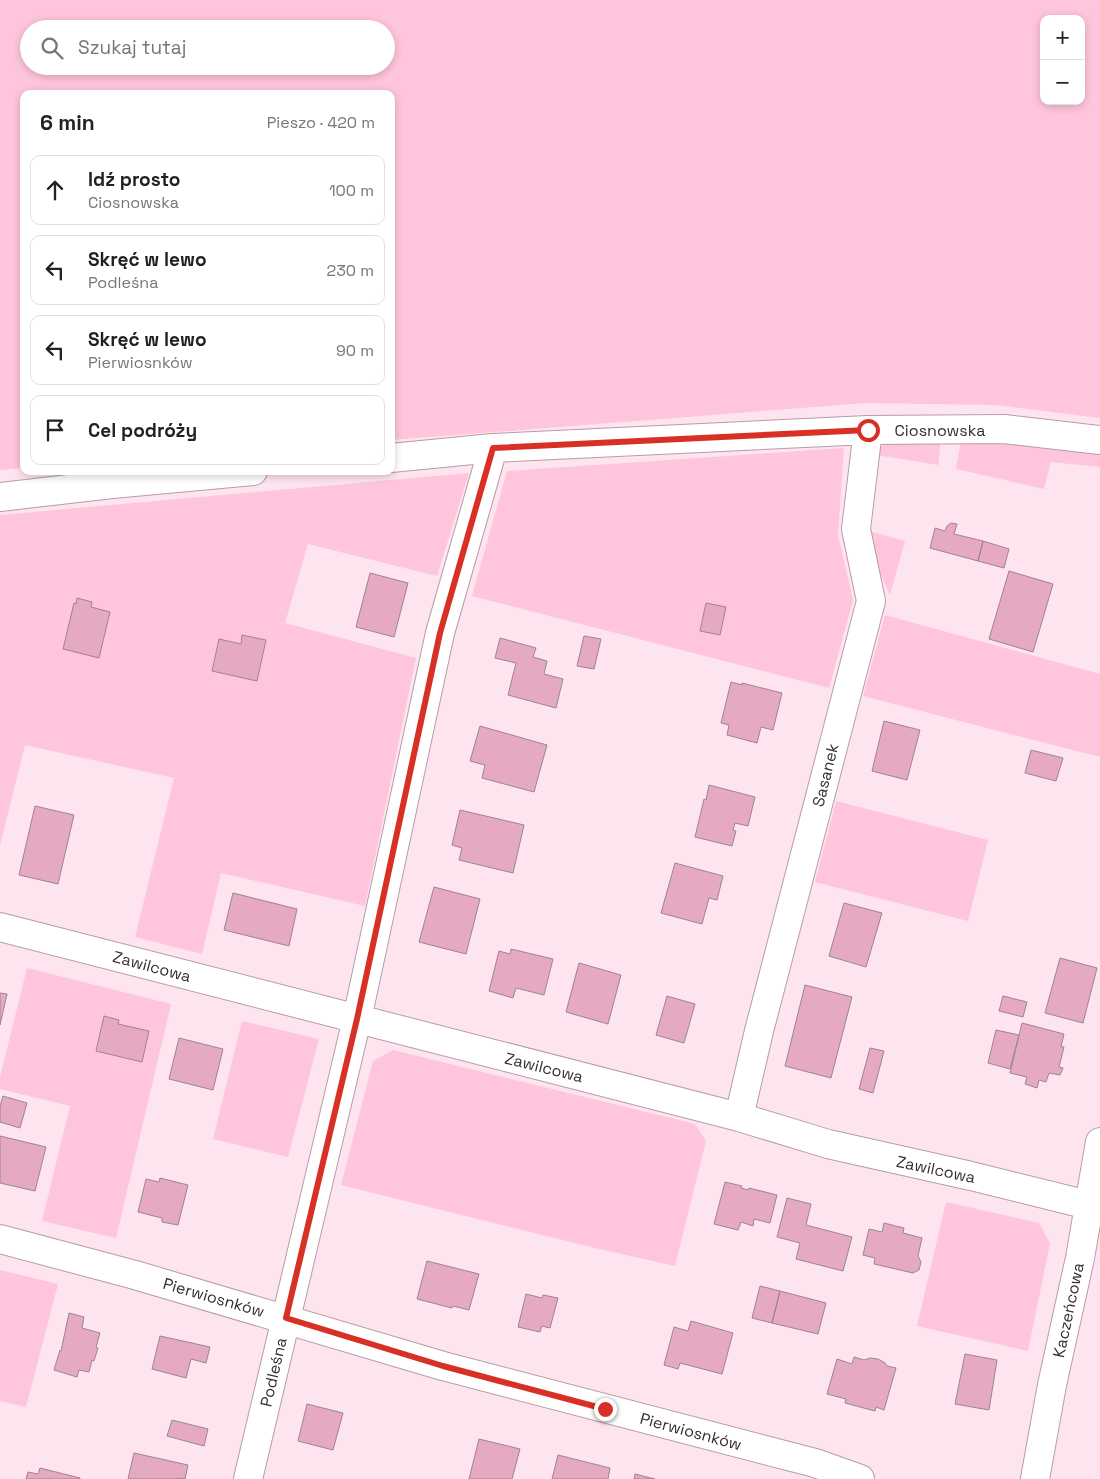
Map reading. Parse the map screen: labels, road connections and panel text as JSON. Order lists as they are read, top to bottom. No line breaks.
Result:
{"streets":{"street":["Ciosnowska","Sasanek","Zawilcowa","Pierwiosnków","Kaczeńcowa","Podleśna"]},"crossings":[["Ciosnowska","Sasanek"],["Ciosnowska","Podleśna"],["Sasanek","Zawilcowa"],["Zawilcowa","Kaczeńcowa"],["Zawilcowa","Podleśna"],["Pierwiosnków","Podleśna"]],"page":{"map_buttons":["+","−"],"search":"Szukaj tutaj","heading":["6 min","Pieszo · 420 m"],"list":[["Idź prosto","Ciosnowska","100 m"],["Skręć w lewo","Podleśna","230 m"],["Skręć w lewo","Pierwiosnków","90 m"],"Cel podróży"]}}
